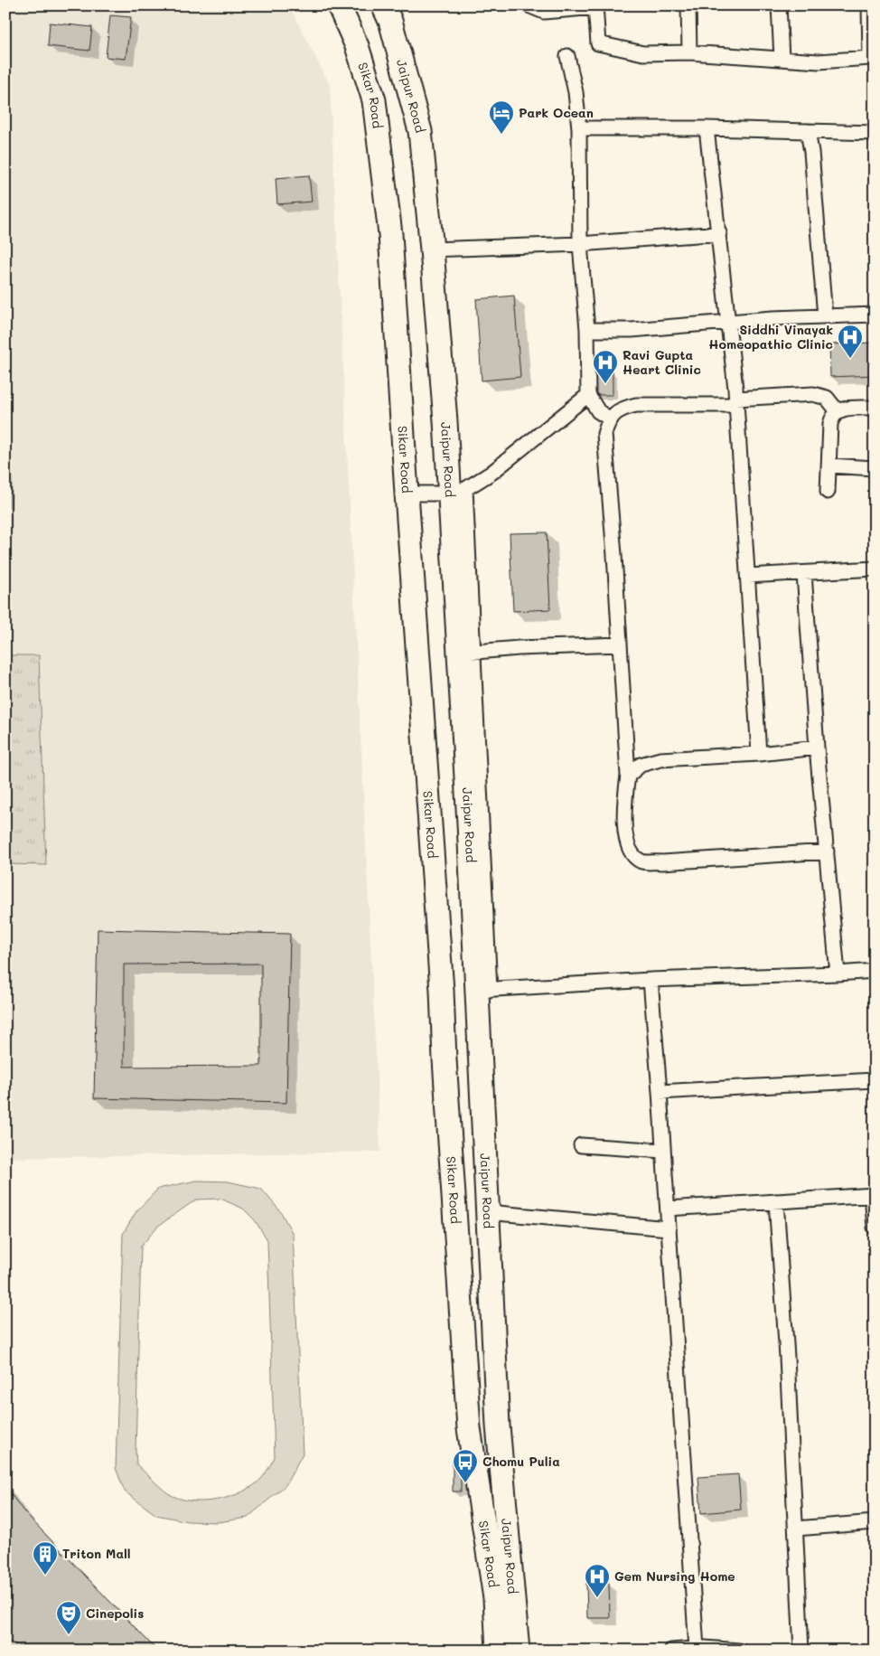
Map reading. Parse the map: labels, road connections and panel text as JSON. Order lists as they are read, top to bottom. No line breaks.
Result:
{"streets":{"main road":["Sikar Road","Jaipur Road"]},"places":{"hotel":["Park Ocean"],"hospital":["Siddhi Vinayak Homeopathic Clinic","Ravi Gupta Heart Clinic","Gem Nursing Home"],"bus stop":["Chomu Pulia"],"building":["Triton Mall"],"theatre":["Cinepolis"]}}
